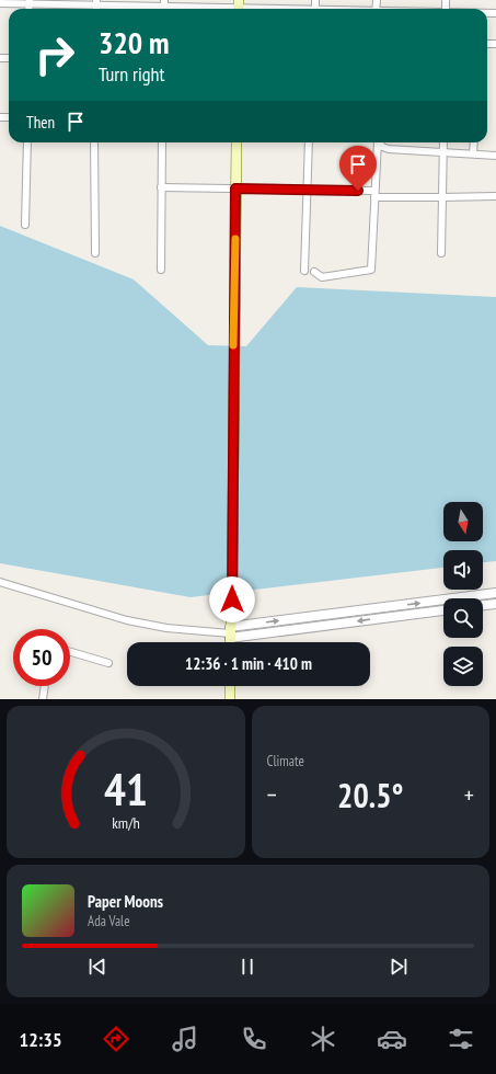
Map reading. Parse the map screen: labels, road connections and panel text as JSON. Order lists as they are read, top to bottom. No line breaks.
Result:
{"north":"bottom","page":{"turn":["320 m","Turn right"],"then":"Then","limit":"50","trip":"12:36 · 1 min · 410 m","tile":"Climate","heat":["−","20.5°","+"],"song":["Paper Moons","Ada Vale"],"tabs":"12:35","gauge":["41","km/h"]}}
